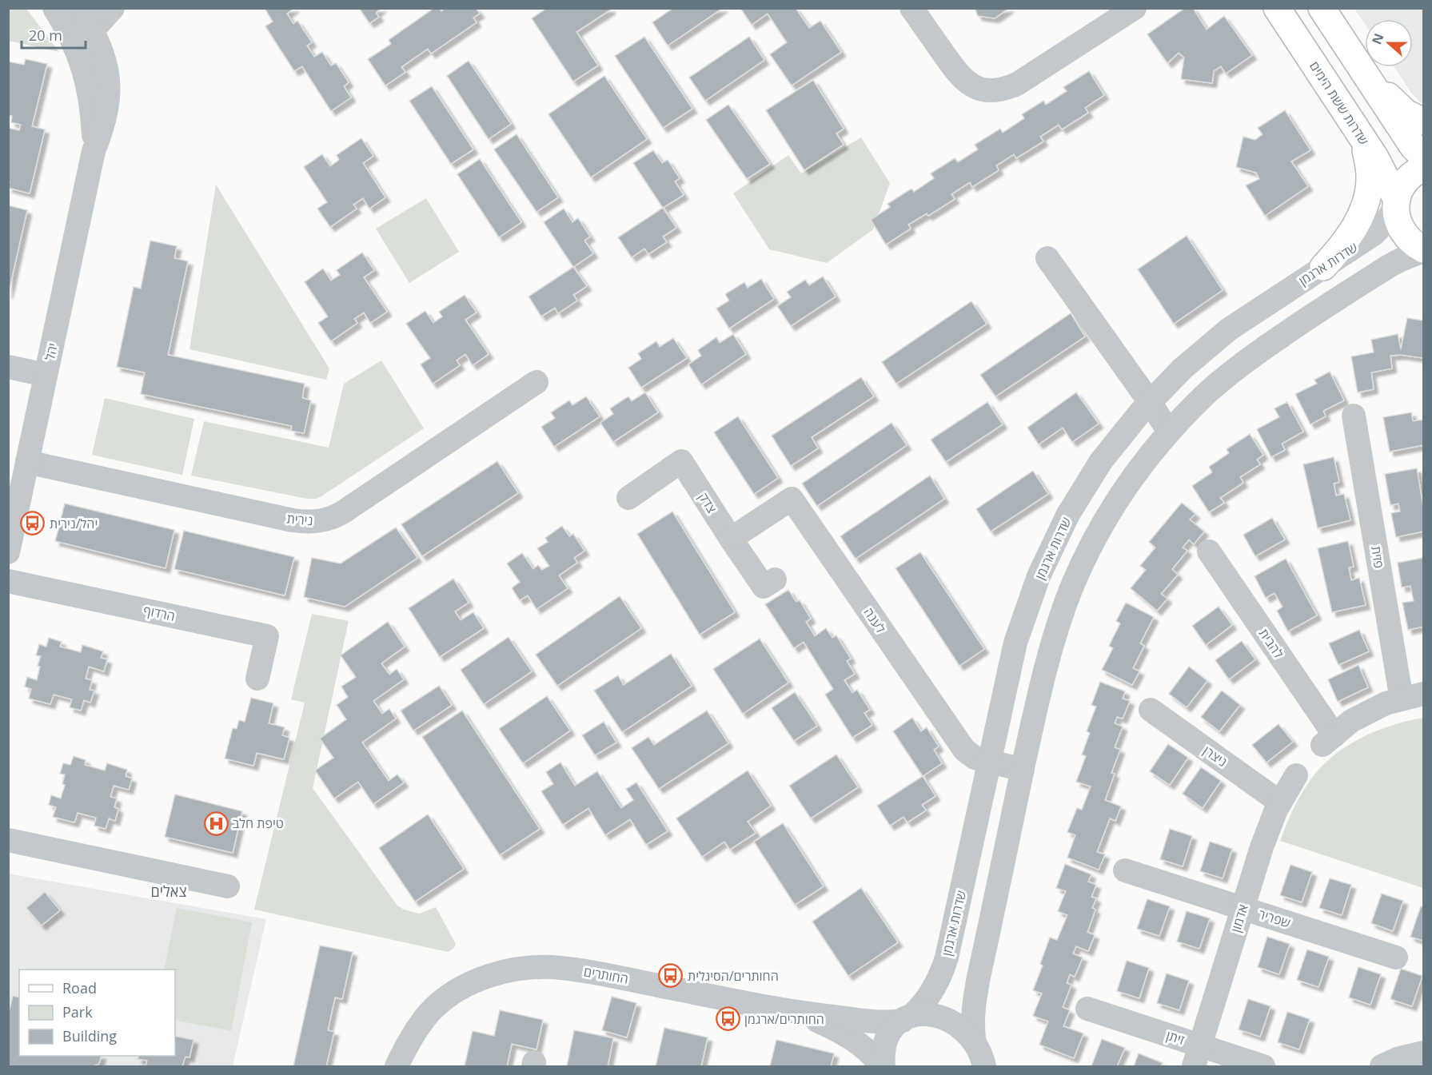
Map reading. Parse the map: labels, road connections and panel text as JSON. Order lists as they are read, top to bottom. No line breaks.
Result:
{"streets":{"main road":["שדרות ששת הימים"],"street":["שדרות ארגמן","יהל","צדק","נירית","פזית","הרדוף","לענה","להבית","ניצרן","אדמון","שפריר","החותרים","זיתן"]},"crossings":[["שדרות ששת הימים","שדרות ארגמן"],["שדרות ארגמן","לענה"],["שדרות ארגמן","החותרים"],["יהל","נירית"],["צדק","לענה"],["פזית","להבית"],["ניצרן","אדמון"],["אדמון","שפריר"],["אדמון","זיתן"]],"districts":["צאלים"],"places":{"bus stop":["יהל/נירית","החותרים/הסיגלית","החותרים/ארגמן"],"hospital":["טיפת חלב"]},"legend":["Road","Park","Building"],"scale_bar":"20 m","north":"left"}
